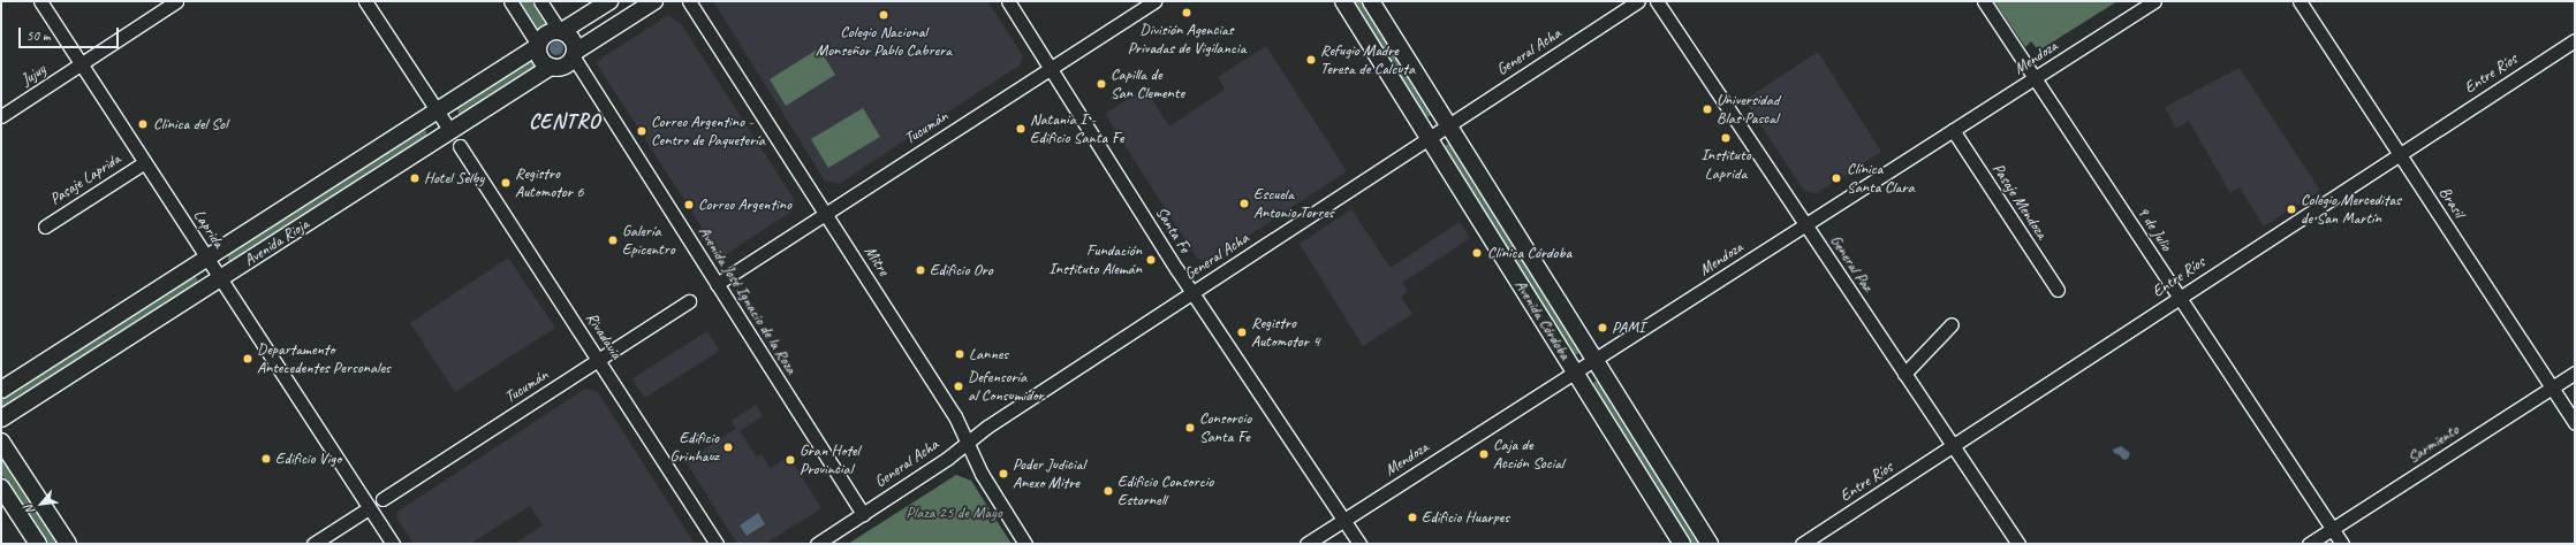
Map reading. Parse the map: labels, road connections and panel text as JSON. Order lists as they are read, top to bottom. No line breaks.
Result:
{"streets":{"main road":["Avenida Rioja","Avenida Córdoba"],"street":["General Acha","Mendoza","Entre Ríos","Jujuy","Tucumán","Pasaje Laprida","Pasaje Mendoza","Brasil","Laprida","9 de Julio","Santa Fe","Mitre","General Paz","Avenida José Ignacio de la Roza","Rivadavia","Sarmiento"]},"crossings":[["General Acha","Santa Fe"],["General Acha","Mitre"],["General Acha","Avenida José Ignacio de la Roza"],["General Acha","Avenida Córdoba"],["Mendoza","Pasaje Mendoza"],["Mendoza","9 de Julio"],["Mendoza","Santa Fe"],["Mendoza","General Paz"],["Mendoza","Avenida Córdoba"],["Entre Ríos","Brasil"],["Entre Ríos","9 de Julio"],["Entre Ríos","General Paz"],["Jujuy","Laprida"],["Tucumán","Santa Fe"],["Tucumán","Mitre"],["Tucumán","Avenida José Ignacio de la Roza"],["Tucumán","Rivadavia"],["Pasaje Laprida","Laprida"],["Brasil","Sarmiento"],["Laprida","Avenida Rioja"],["9 de Julio","Sarmiento"],["Avenida Rioja","Avenida José Ignacio de la Roza"]],"districts":["CENTRO"],"parks":["Plaza 25 de Mayo"],"places":["División Agencias Privadas de Vigilancia","Colegio Nacional Monseñor Pablo Cabrera","Refugio Madre Teresa de Calcuta","Capilla de San Clemente","Universidad Blas Pascal","Clínica del Sol","Natania I - Edificio Santa Fe","Correo Argentino - Centro de Paquetería","Instituto Laprida","Hotel Selby","Clínica Santa Clara","Registro Automotor 6","Escuela Antonio Torres","Correo Argentino","Colegio Merceditas de San Martín","Galería Epicentro","Clínica Córdoba","Fundación Instituto Alemán","Edificio Oro","PAMI","Registro Automotor 4","Lannes","Departamento Antecedentes Personales","Defensoría al Consumidor","Consorcio Santa Fe","Edificio Grinhauz","Caja de Acción Social","Edificio Vigo","Gran Hotel Provincial","Poder Judicial Anexo Mitre","Edificio Consorcio Estornell","Edificio Huarpes"],"scale_bar":"50 m","north":"bottom left"}
